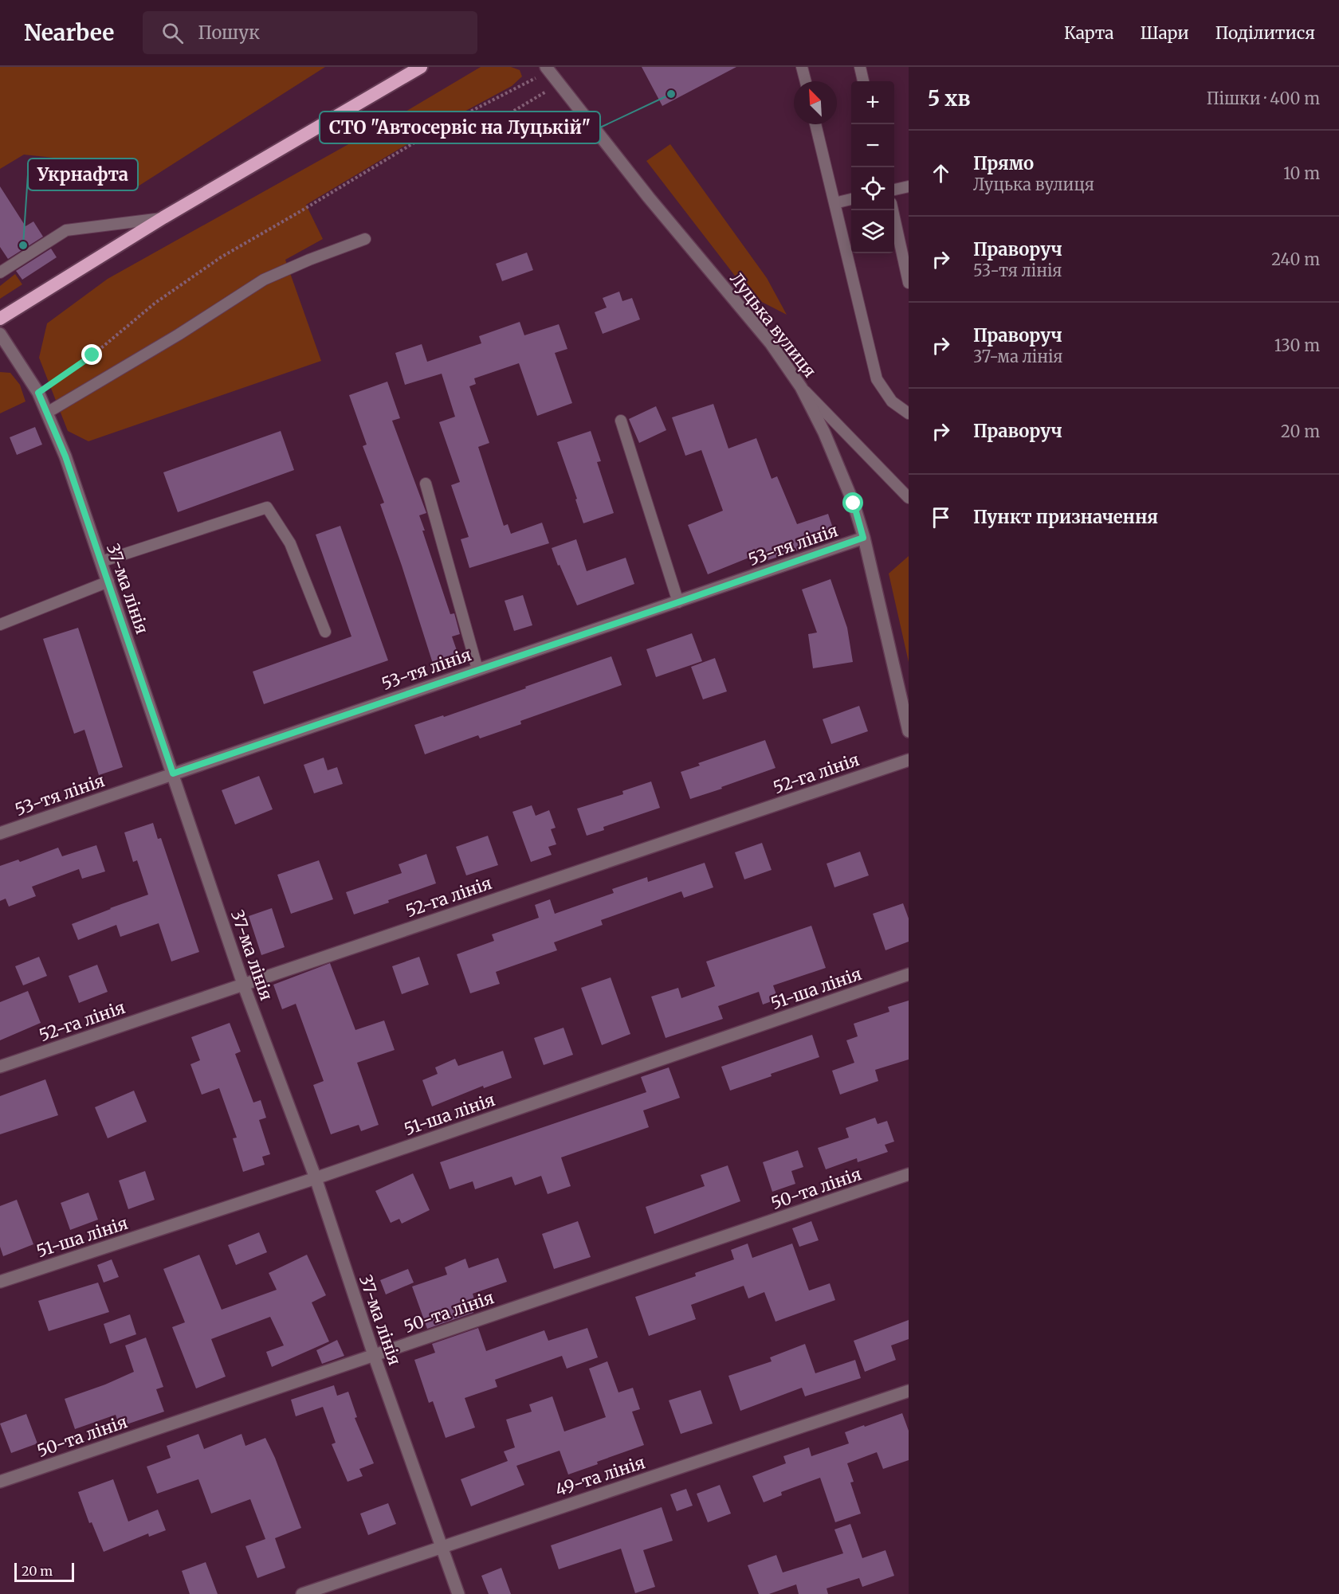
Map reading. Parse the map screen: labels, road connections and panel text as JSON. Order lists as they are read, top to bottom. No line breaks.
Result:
{"streets":{"street":["Луцька вулиця","53-тя лінія","37-ма лінія","52-га лінія","51-ша лінія","50-та лінія","49-та лінія"]},"crossings":[["Луцька вулиця","53-тя лінія"],["53-тя лінія","37-ма лінія"],["37-ма лінія","52-га лінія"],["37-ма лінія","51-ша лінія"],["37-ма лінія","50-та лінія"],["37-ма лінія","49-та лінія"]],"places":["СТО \"Автосервіс на Луцькій\"","Укрнафта"],"scale_bar":"20 m","north":"top left","page":{"header":"Nearbee","search":"Пошук","nav":["Карта","Шари","Поділитися"],"heading":["5 хв","Пішки · 400 m"],"map_buttons":["+","−"],"list":[["Прямо","Луцька вулиця","10 m"],["Праворуч","53-тя лінія","240 m"],["Праворуч","37-ма лінія","130 m"],["Праворуч","20 m"],"Пункт призначення"],"scale":"20 m"}}
